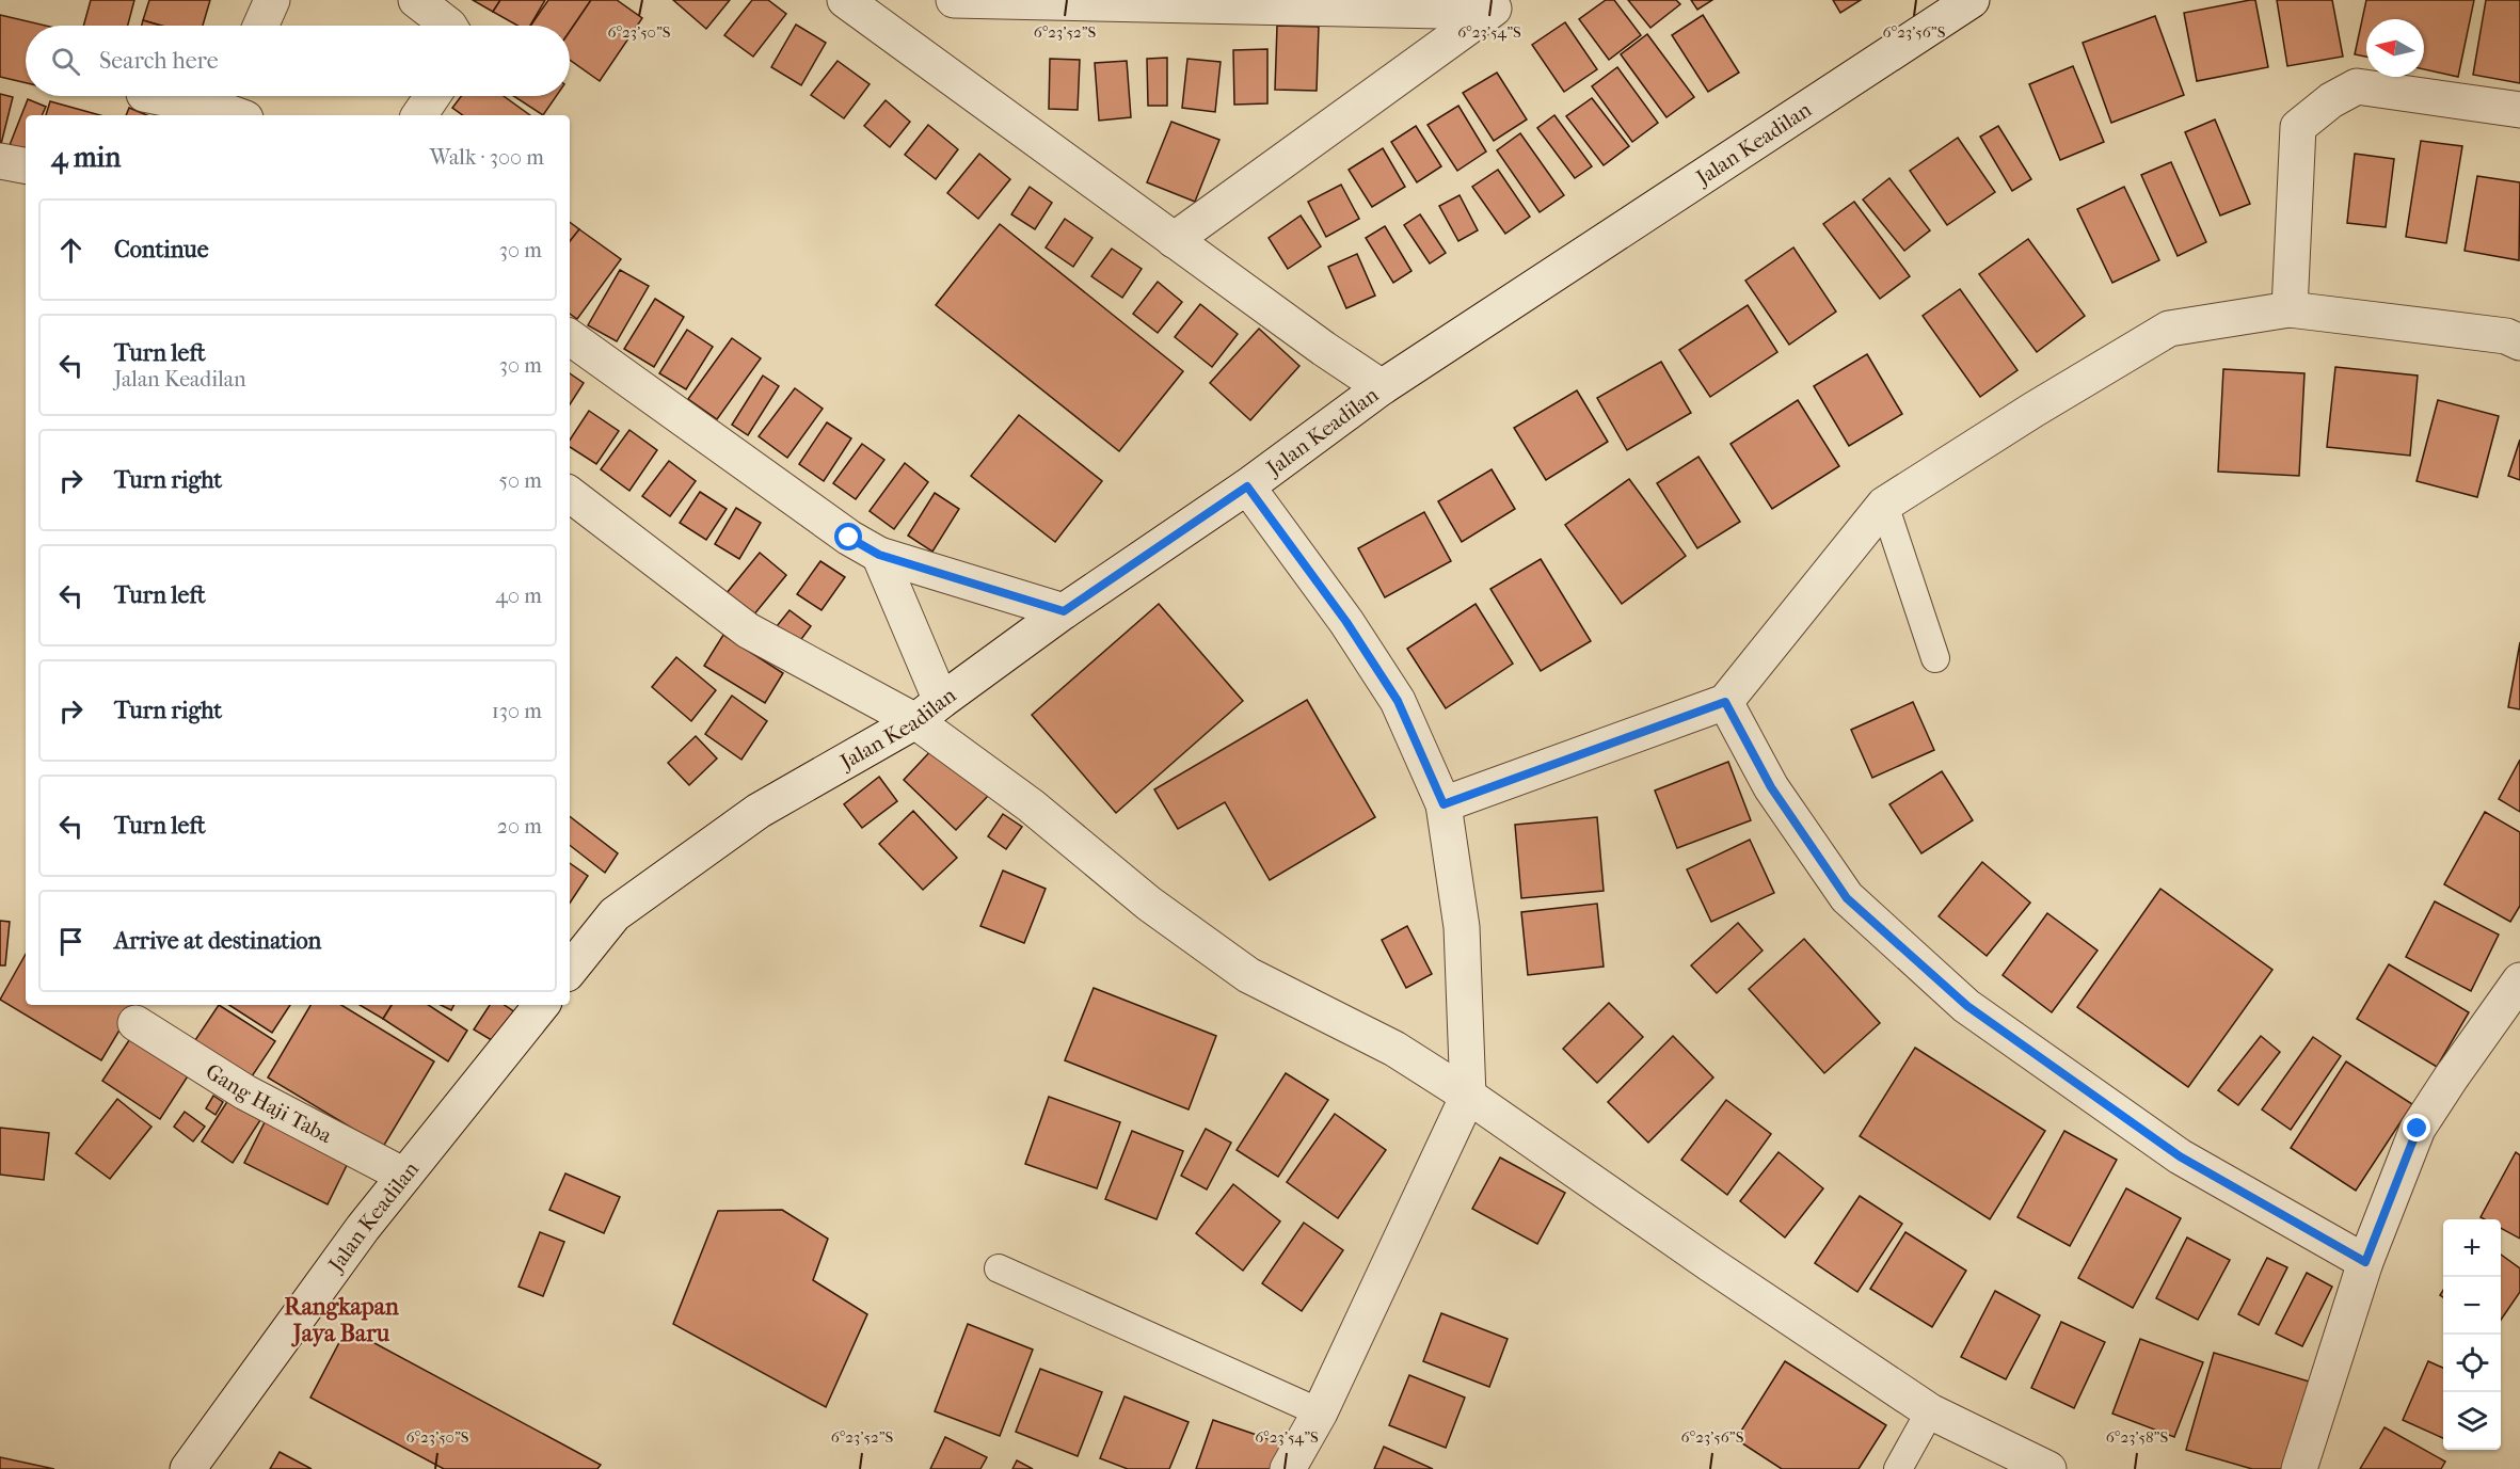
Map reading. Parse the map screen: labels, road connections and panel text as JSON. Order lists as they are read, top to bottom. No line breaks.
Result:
{"streets":{"street":["Jalan Keadilan","Gang Haji Taba"]},"crossings":[["Jalan Keadilan","Gang Haji Taba"]],"districts":["Rangkapan Jaya Baru"],"north":"left","page":{"search":"Search here","heading":["4 min","Walk · 300 m"],"list":[["Continue","30 m"],["Turn left","Jalan Keadilan","30 m"],["Turn right","50 m"],["Turn left","40 m"],["Turn right","130 m"],["Turn left","20 m"],"Arrive at destination"],"map_buttons":["+","−"]},"coordinates":["6°23'50\"S","6°23'52\"S","6°23'54\"S","6°23'56\"S","6°23'58\"S"]}
